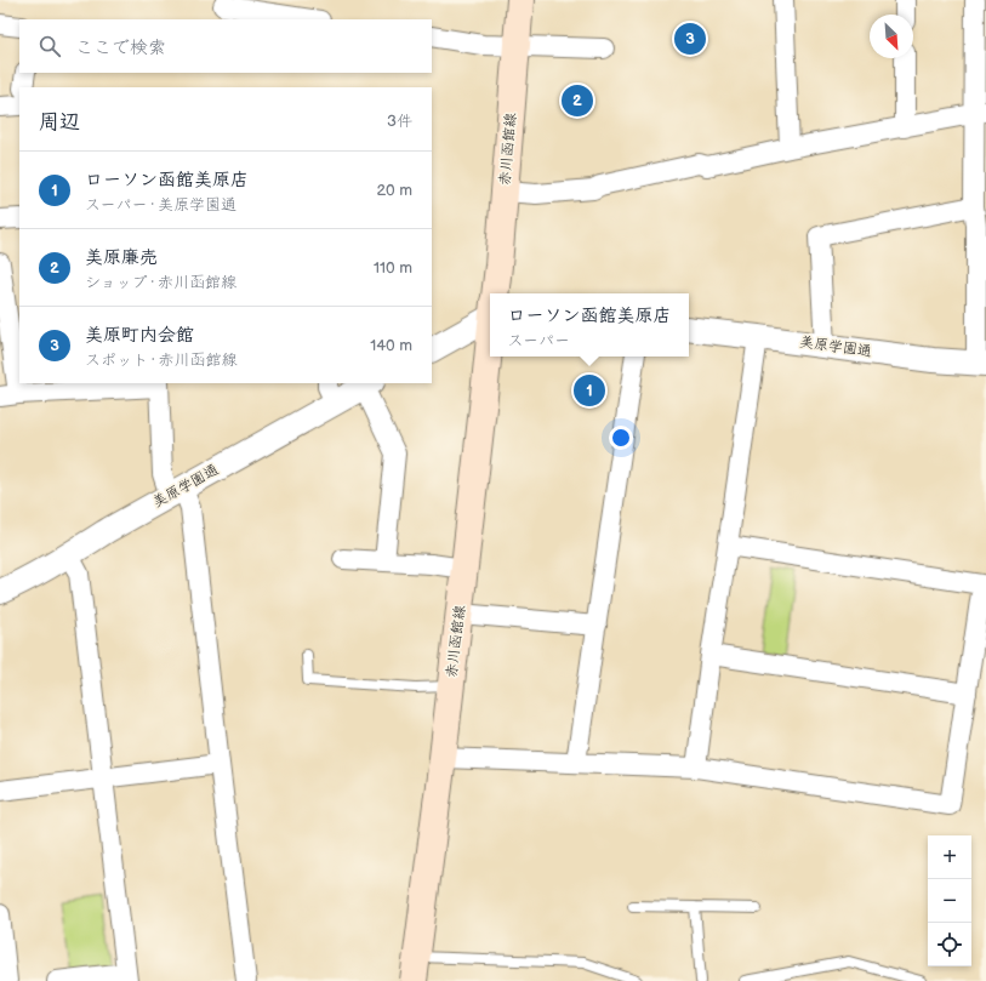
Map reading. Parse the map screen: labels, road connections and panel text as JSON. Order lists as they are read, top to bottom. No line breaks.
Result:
{"streets":{"main road":["赤川函館線"],"street":["美原学園通"]},"north":"bottom right","page":{"search":"ここで検索","pins":["3","2","1"],"heading":["周辺","3件"],"list":[{"mark":"1","name":"ローソン函館美原店","note":"スーパー · 美原学園通","value":"20 m"},{"mark":"2","name":"美原廉売","note":"ショップ · 赤川函館線","value":"110 m"},{"mark":"3","name":"美原町内会館","note":"スポット · 赤川函館線","value":"140 m"}],"popup":["ローソン函館美原店","スーパー"],"map_buttons":["+","−"]}}
